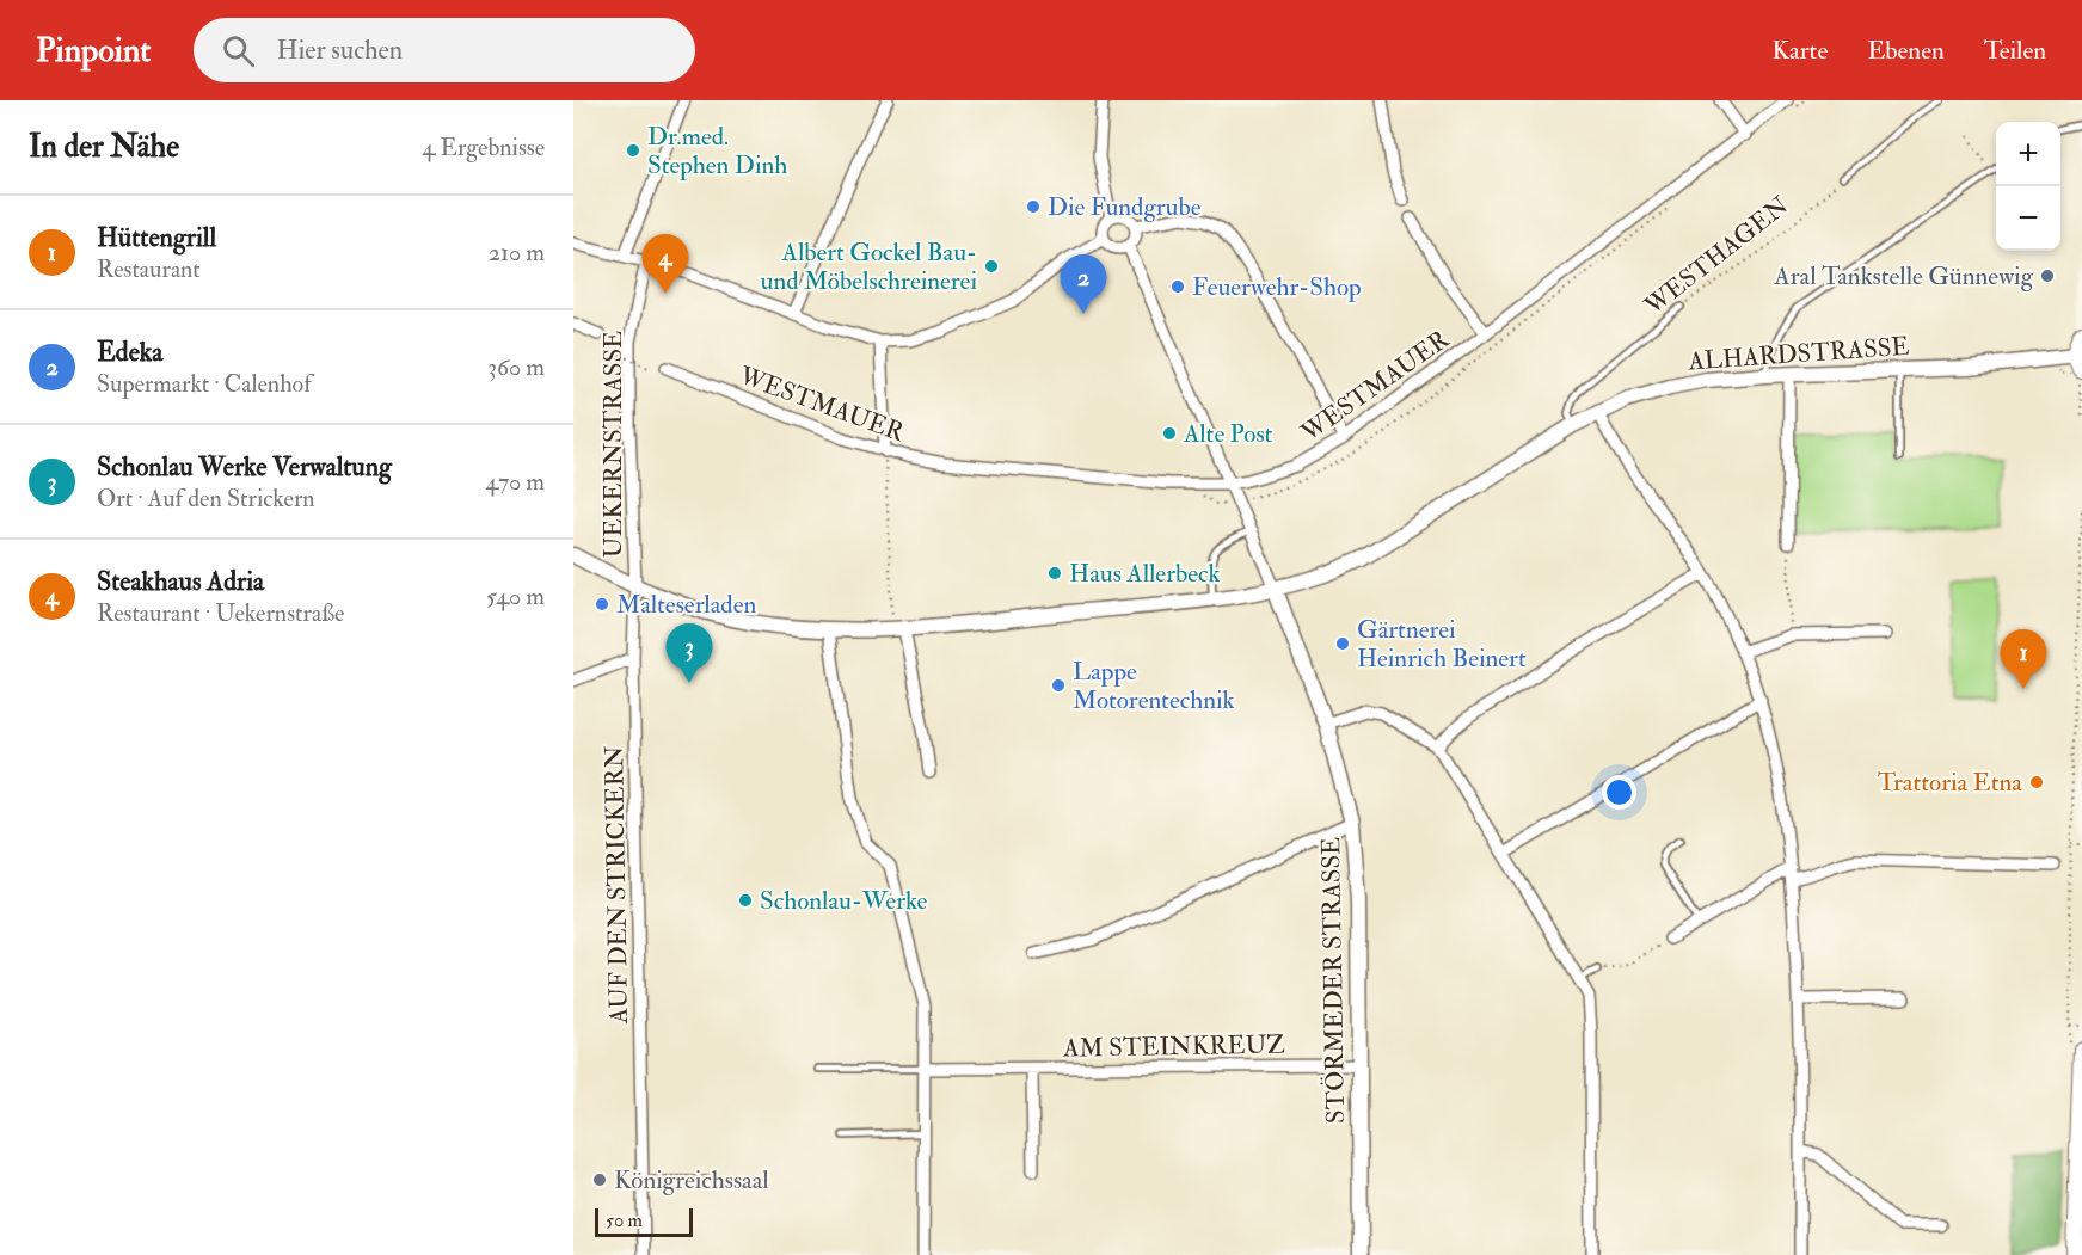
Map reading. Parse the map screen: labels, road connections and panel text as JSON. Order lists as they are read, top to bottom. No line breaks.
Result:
{"streets":{"main road":["ALHARDSTRASSE","STÖRMEDER STRASSE"],"street":["WESTMAUER","UEKERNSTRASSE","AUF DEN STRICKERN","AM STEINKREUZ"],"lane":["WESTHAGEN"]},"crossings":[["WESTHAGEN","ALHARDSTRASSE"],["ALHARDSTRASSE","UEKERNSTRASSE"],["ALHARDSTRASSE","AUF DEN STRICKERN"],["ALHARDSTRASSE","STÖRMEDER STRASSE"],["UEKERNSTRASSE","AUF DEN STRICKERN"],["STÖRMEDER STRASSE","AM STEINKREUZ"]],"places":["Dr.med. Stephen Dinh","Die Fundgrube","Albert Gockel Bau- und Möbelschreinerei","Aral Tankstelle Günnewig","Feuerwehr-Shop","Alte Post","Haus Allerbeck","Malteserladen","Gärtnerei Heinrich Beinert","Lappe Motorentechnik","Trattoria Etna","Schonlau-Werke","Königreichssaal"],"scale_bar":"50 m","page":{"header":"Pinpoint","search":"Hier suchen","nav":["Karte","Ebenen","Teilen"],"heading":["In der Nähe","4 Ergebnisse"],"map_buttons":["+","−"],"list":[{"mark":"1","name":"Hüttengrill","note":"Restaurant","value":"210 m"},{"mark":"2","name":"Edeka","note":"Supermarkt · Calenhof","value":"360 m"},{"mark":"3","name":"Schonlau Werke Verwaltung","note":"Ort · Auf den Strickern","value":"470 m"},{"mark":"4","name":"Steakhaus Adria","note":"Restaurant · Uekernstraße","value":"540 m"}],"pins":["4","2","3","1"],"scale":"50 m"}}
